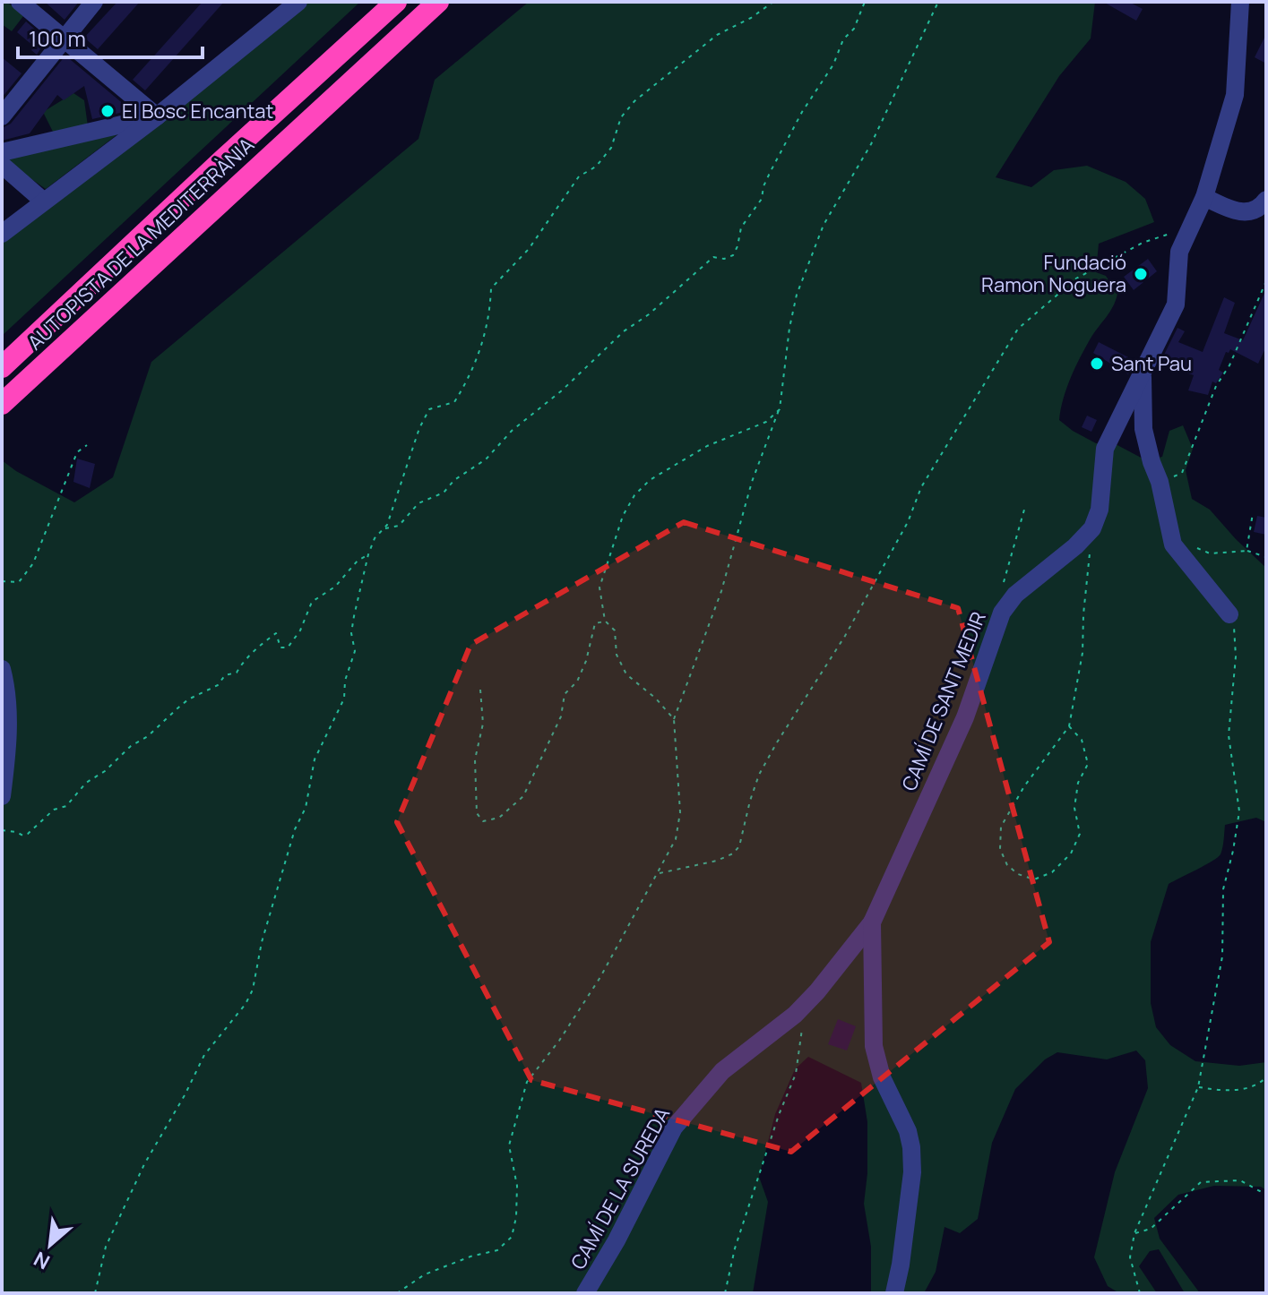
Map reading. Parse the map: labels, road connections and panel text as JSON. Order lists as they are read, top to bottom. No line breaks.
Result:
{"streets":{"highway":["AUTOPISTA DE LA MEDITERRÀNIA"],"street":["CAMÍ DE SANT MEDIR","CAMÍ DE LA SUREDA"]},"crossings":[["CAMÍ DE SANT MEDIR","CAMÍ DE LA SUREDA"]],"places":["El Bosc Encantat","Fundació Ramon Noguera","Sant Pau"],"scale_bar":"100 m","north":"bottom left"}
